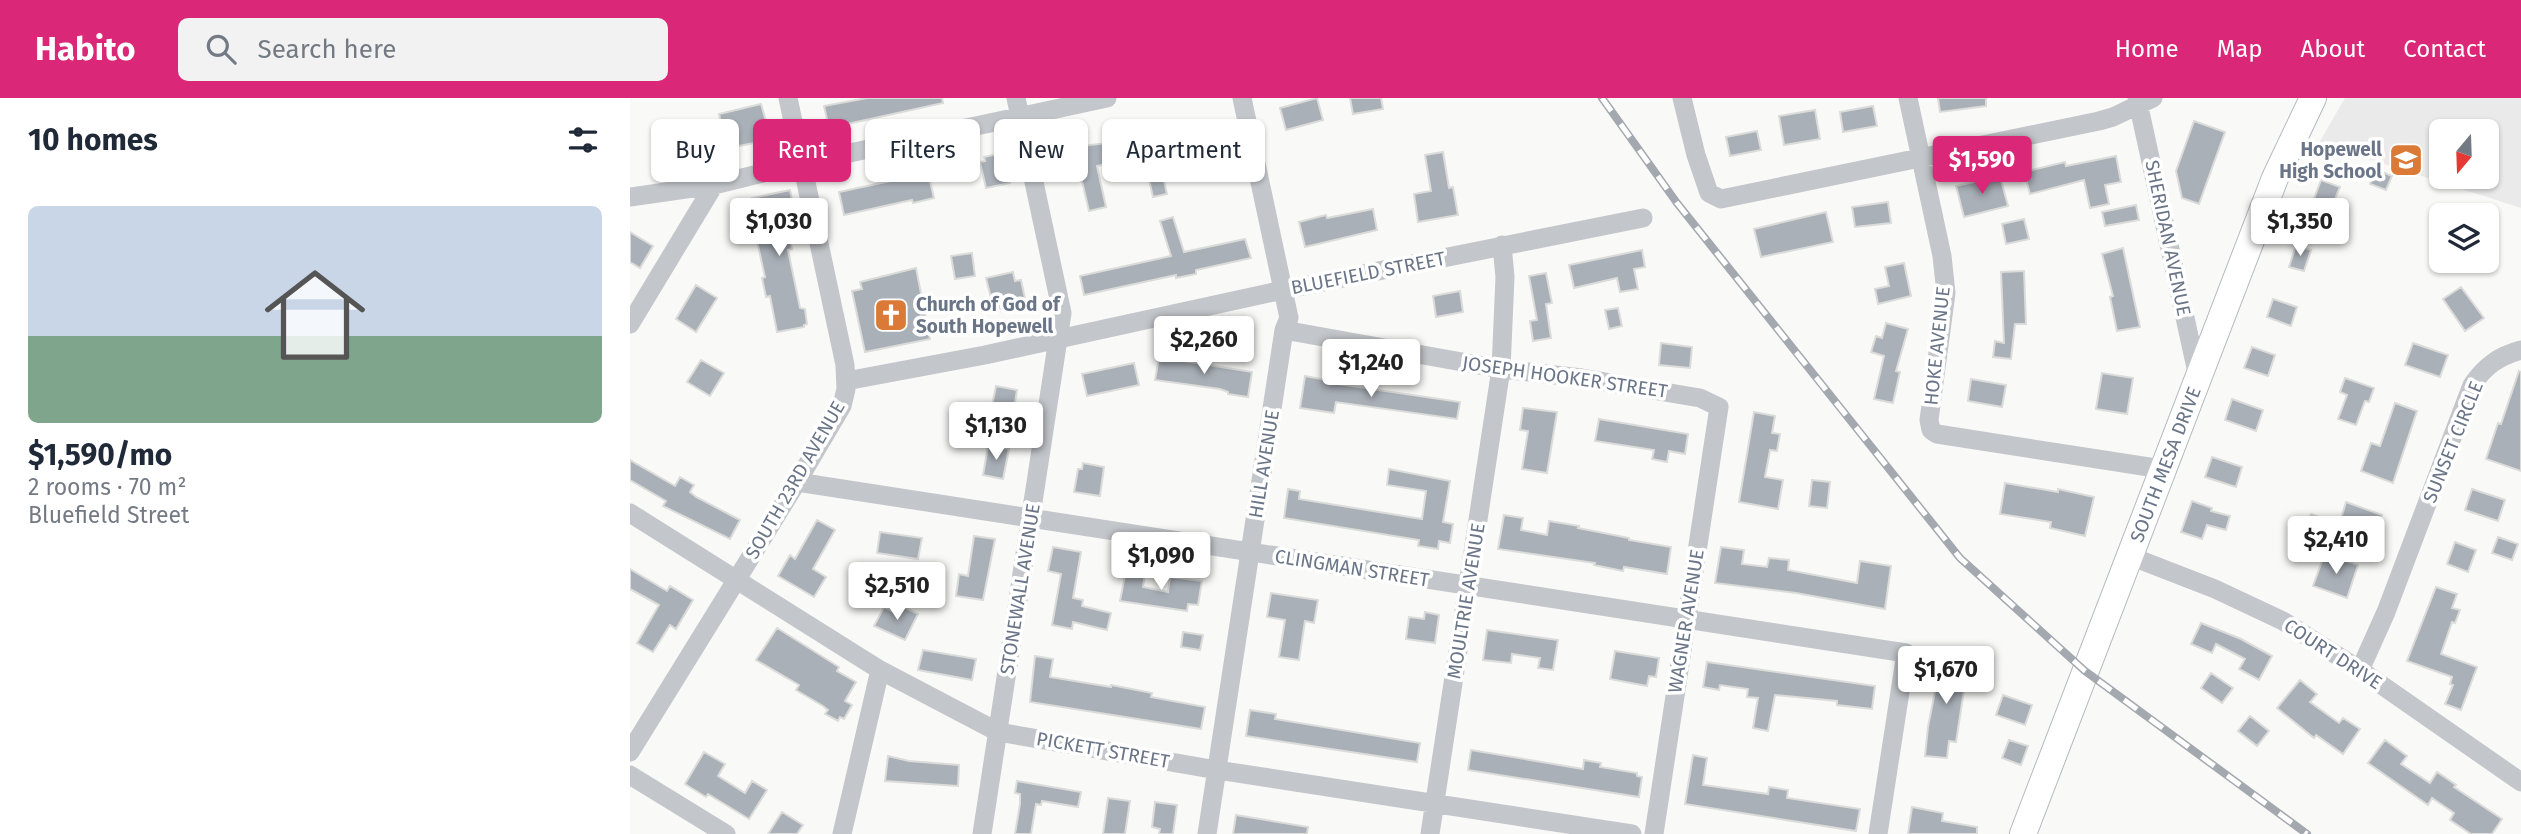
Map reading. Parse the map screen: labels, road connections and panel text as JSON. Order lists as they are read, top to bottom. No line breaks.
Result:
{"streets":{"main road":["SOUTH MESA DRIVE"],"street":["SHERIDAN AVENUE","BLUEFIELD STREET","HOKE AVENUE","JOSEPH HOOKER STREET","SUNSET CIRCLE","HILL AVENUE","SOUTH 23RD AVENUE","CLINGMAN STREET","STONEWALL AVENUE","MOULTRIE AVENUE","WAGNER AVENUE","COURT DRIVE","PICKETT STREET"]},"crossings":[["SHERIDAN AVENUE","SOUTH MESA DRIVE"],["BLUEFIELD STREET","HILL AVENUE"],["BLUEFIELD STREET","SOUTH 23RD AVENUE"],["BLUEFIELD STREET","STONEWALL AVENUE"],["BLUEFIELD STREET","MOULTRIE AVENUE"],["HOKE AVENUE","SOUTH MESA DRIVE"],["JOSEPH HOOKER STREET","HILL AVENUE"],["JOSEPH HOOKER STREET","MOULTRIE AVENUE"],["JOSEPH HOOKER STREET","WAGNER AVENUE"],["SUNSET CIRCLE","COURT DRIVE"],["HILL AVENUE","CLINGMAN STREET"],["HILL AVENUE","PICKETT STREET"],["SOUTH MESA DRIVE","COURT DRIVE"],["SOUTH 23RD AVENUE","CLINGMAN STREET"],["SOUTH 23RD AVENUE","PICKETT STREET"],["CLINGMAN STREET","STONEWALL AVENUE"],["CLINGMAN STREET","MOULTRIE AVENUE"],["CLINGMAN STREET","WAGNER AVENUE"],["STONEWALL AVENUE","PICKETT STREET"],["MOULTRIE AVENUE","PICKETT STREET"]],"places":{"school or university":["Hopewell High School"],"church":["Church of God of South Hopewell"]},"north":"bottom","page":{"header":"Habito","search":"Search here","nav":["Home","Map","About","Contact"],"heading":"10 homes","chip":["Buy","Rent","Filters","New","Apartment"],"price":["$1,590","$1,030","$1,350","$2,260","$1,240","$1,130","$2,410","$1,090","$2,510","$1,670"],"list":[{"name":"$1,590/mo","note":"2 rooms · 70 m² · Bluefield Street"}]}}
